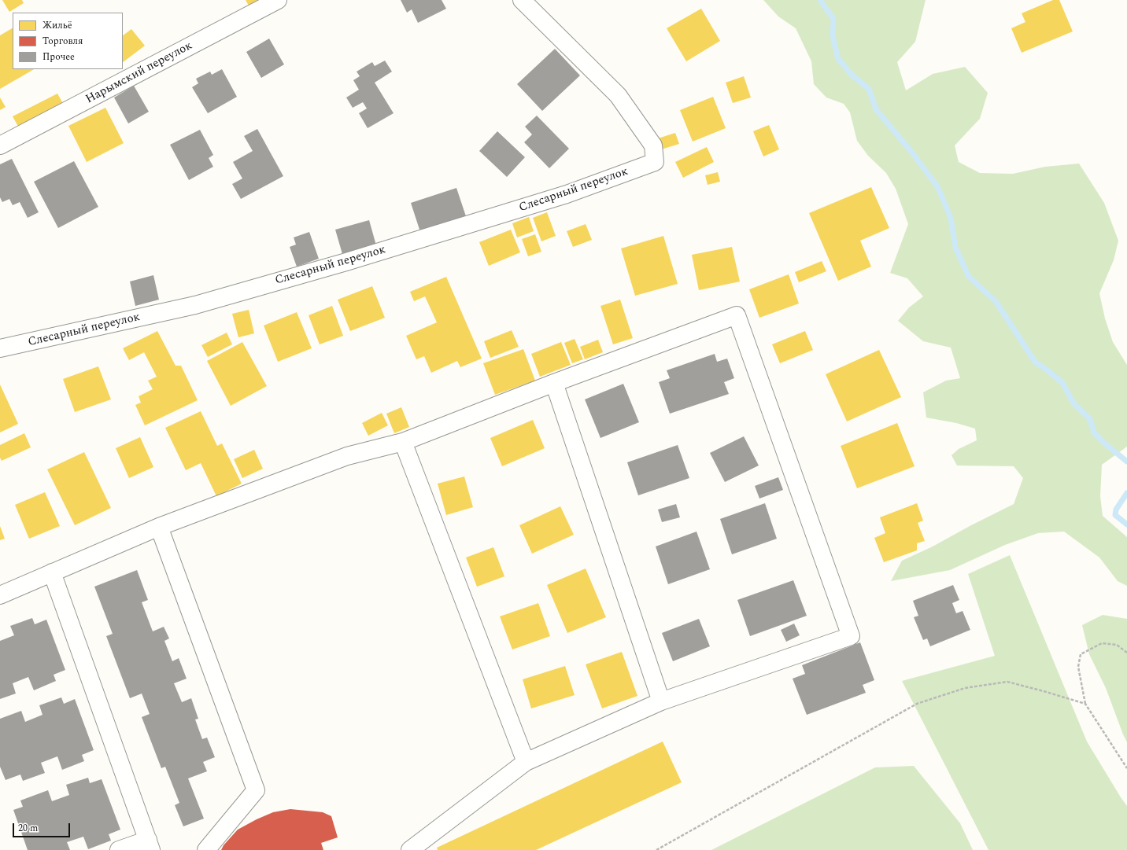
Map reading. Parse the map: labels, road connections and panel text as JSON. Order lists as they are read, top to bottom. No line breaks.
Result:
{"streets":{"street":["Нарымский переулок","Слесарный переулок"]},"legend":["Жильё","Торговля","Прочее"],"scale_bar":"20 m"}
